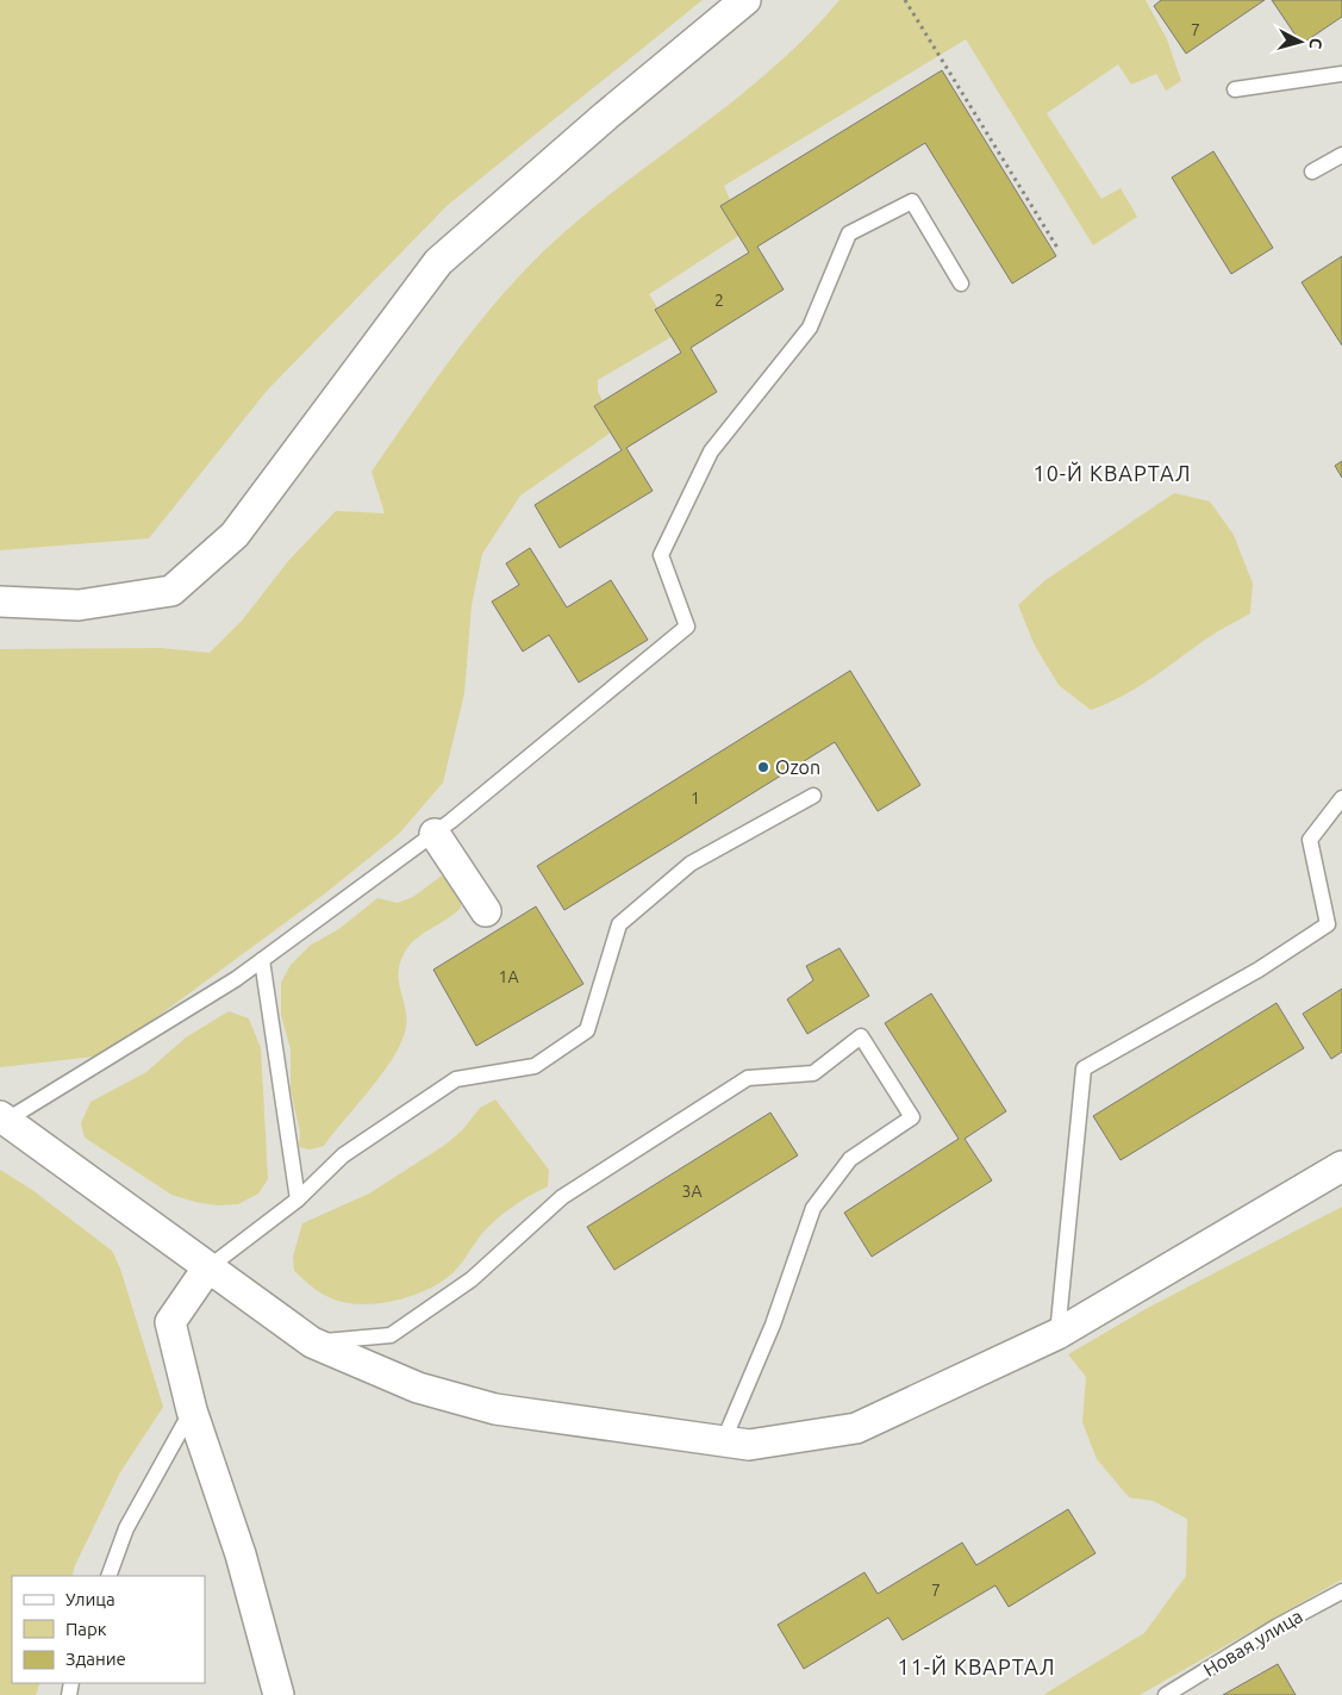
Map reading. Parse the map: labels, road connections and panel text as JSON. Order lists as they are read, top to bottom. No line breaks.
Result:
{"streets":{"lane":["Новая улица"]},"districts":["10-Й КВАРТАЛ","11-Й КВАРТАЛ"],"places":["Ozon"],"house_numbers":["7","2","1","1А","3А","7"],"legend":["Улица","Парк","Здание"],"north":"right"}
